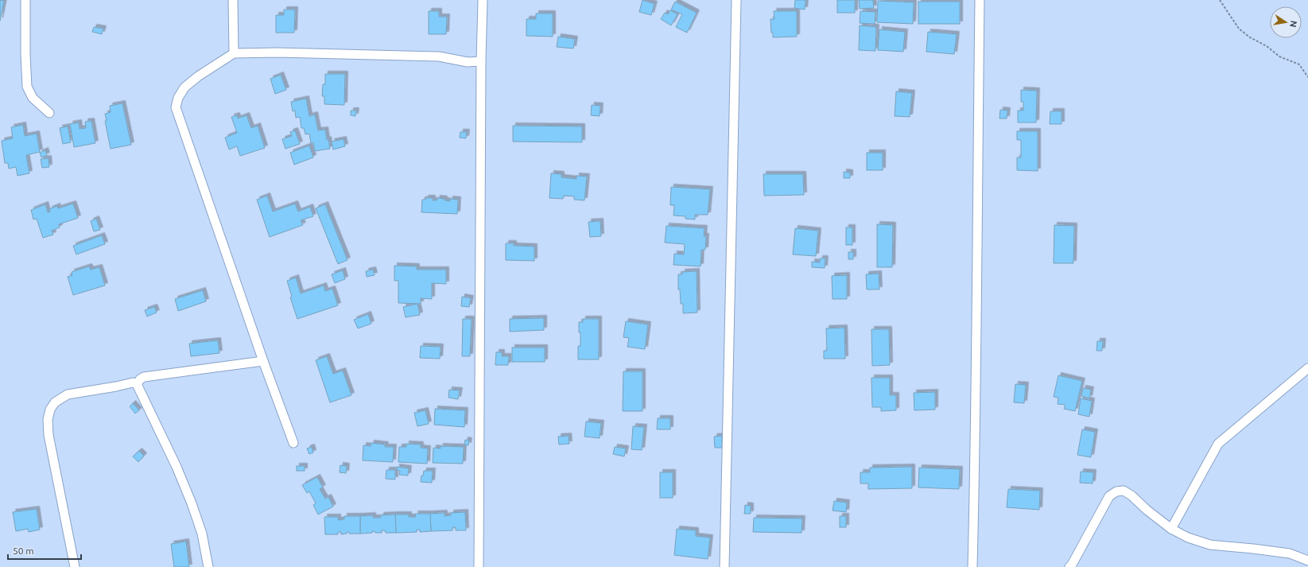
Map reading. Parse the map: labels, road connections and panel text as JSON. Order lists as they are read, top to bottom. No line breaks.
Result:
{"scale_bar":"50 m","north":"right"}
